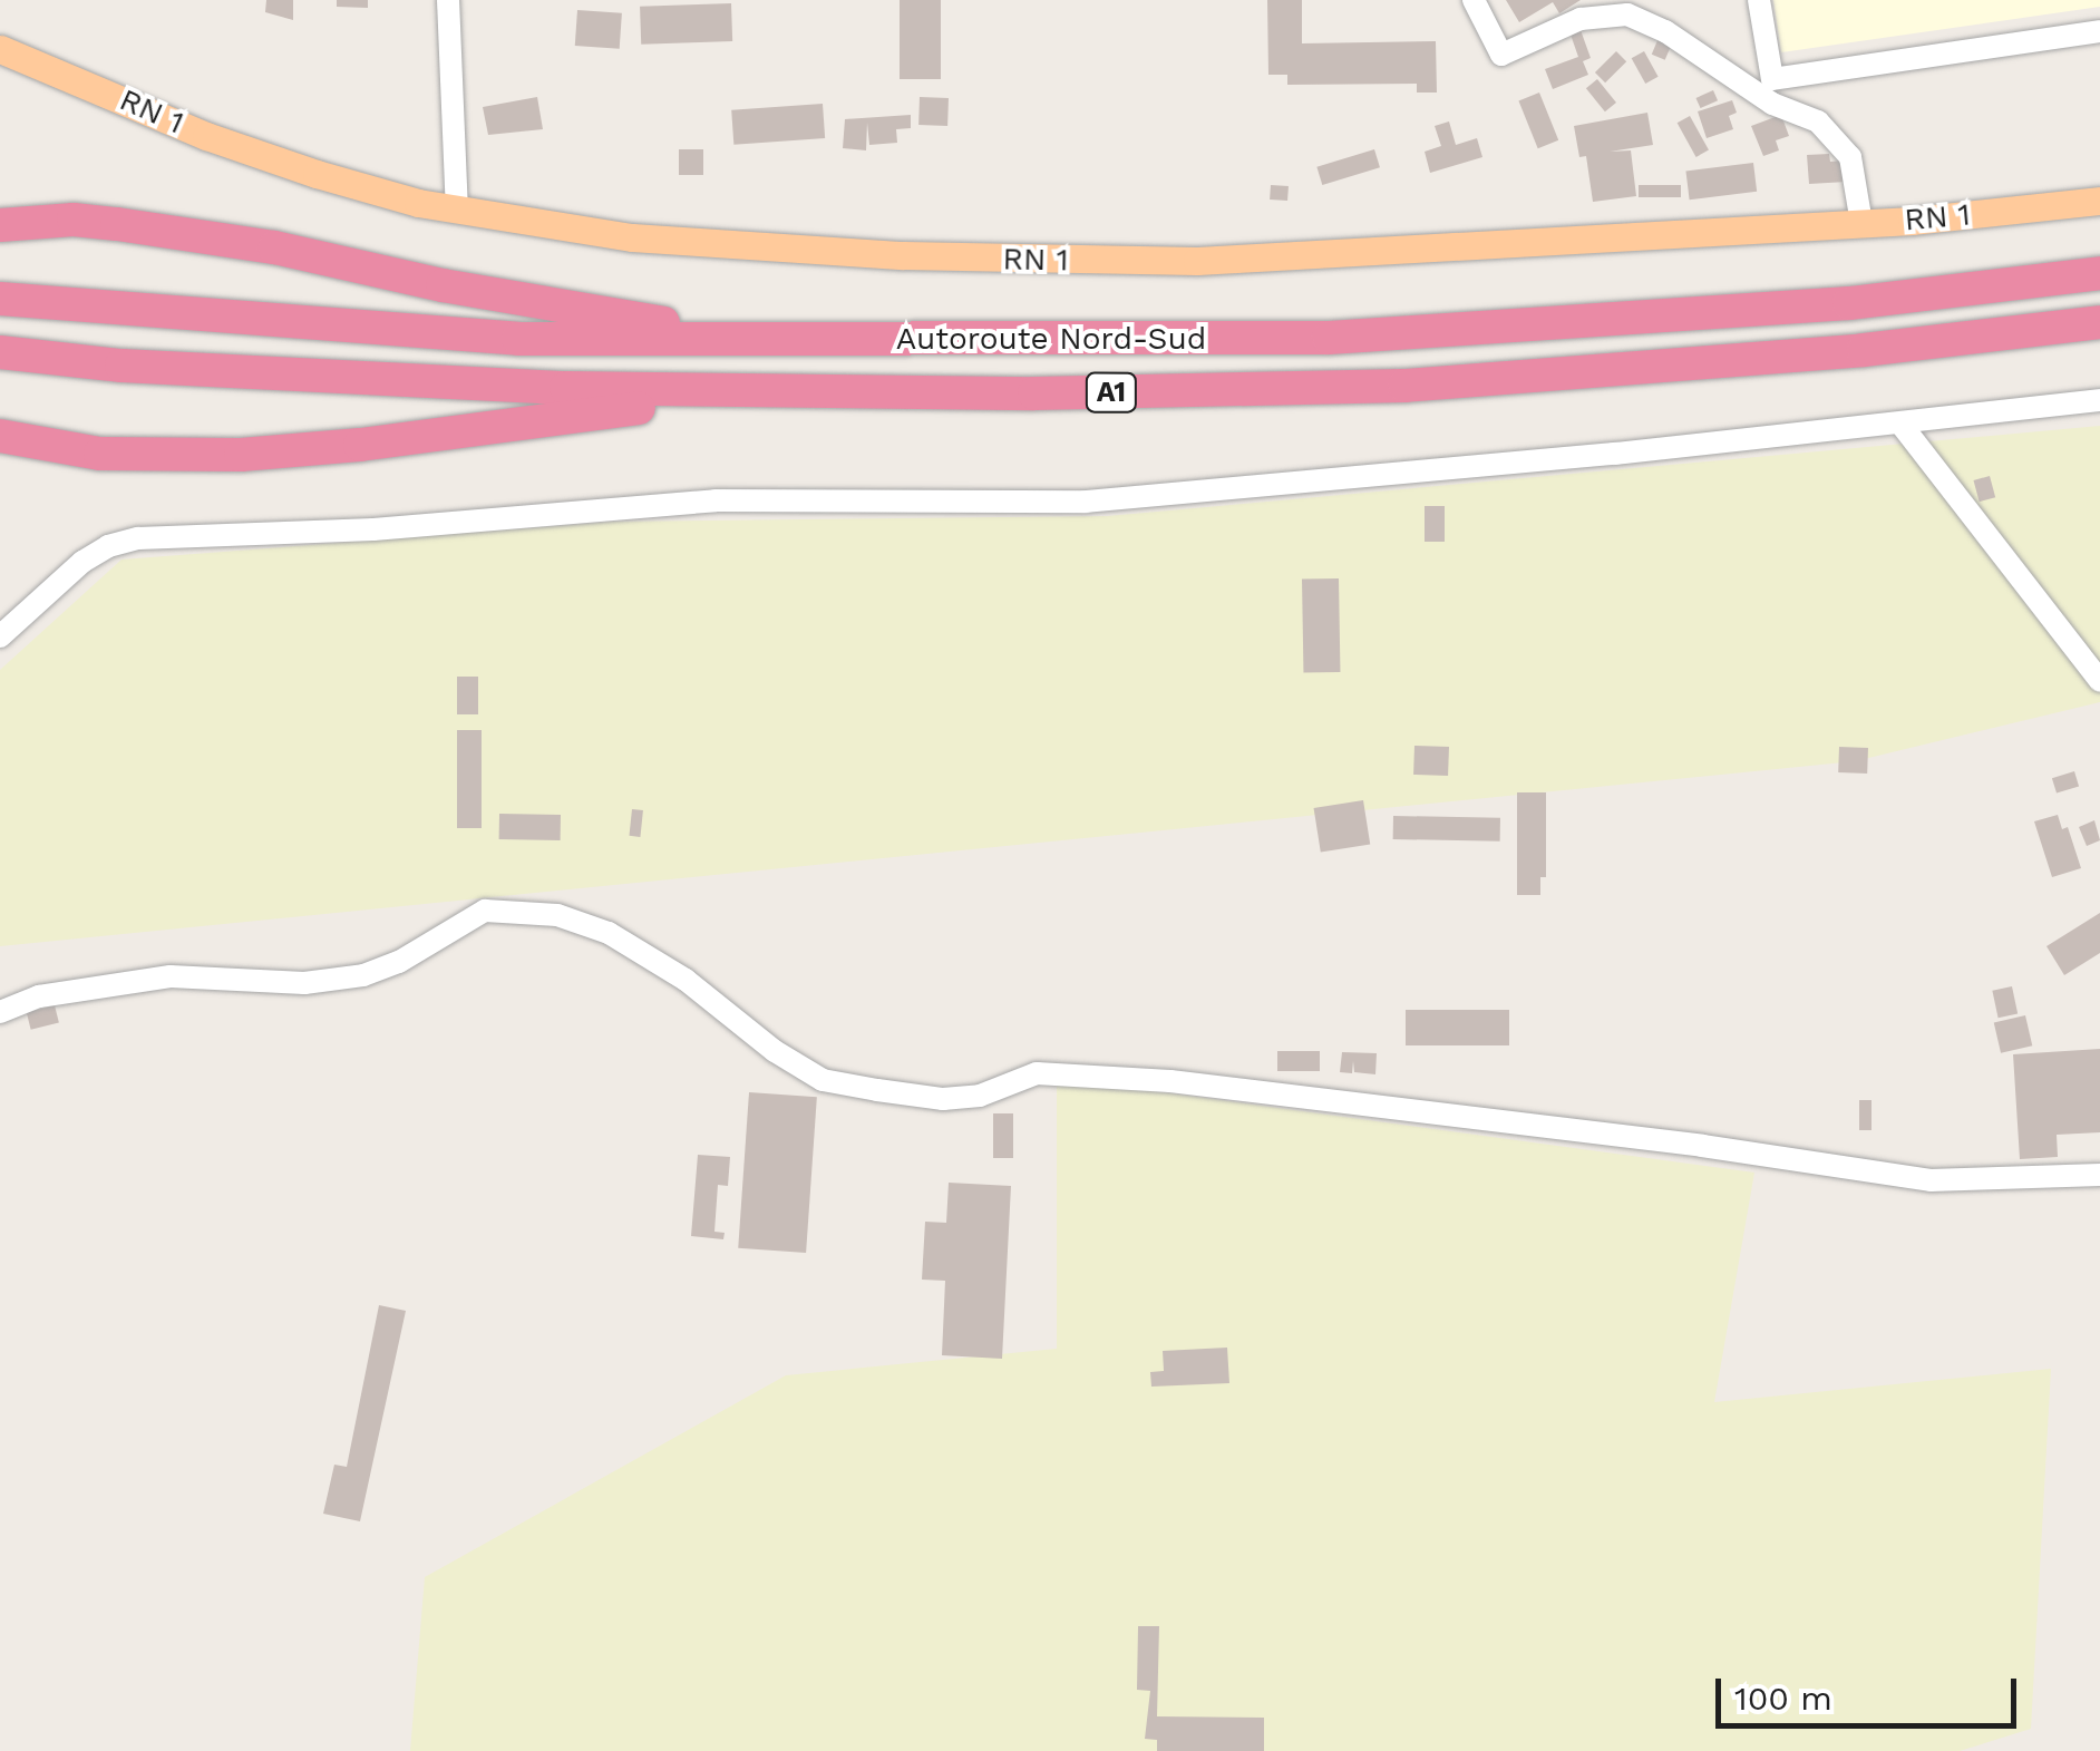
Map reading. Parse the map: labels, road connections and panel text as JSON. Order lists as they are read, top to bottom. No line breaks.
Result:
{"streets":{"highway":["Autoroute Nord-Sud","A1"],"main road":["RN 1"]},"scale_bar":"100 m"}
